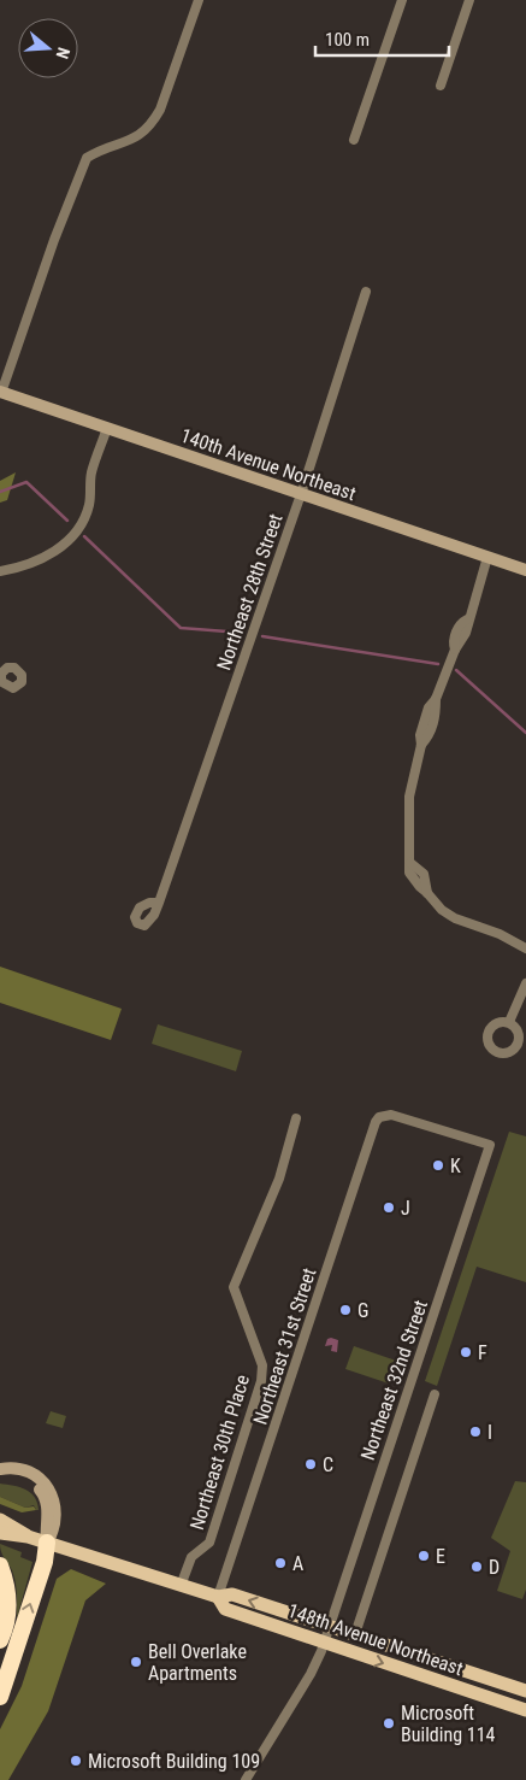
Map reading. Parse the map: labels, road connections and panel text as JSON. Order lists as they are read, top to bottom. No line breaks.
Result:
{"streets":{"main road":["148th Avenue Northeast"],"street":["140th Avenue Northeast","Northeast 28th Street","Northeast 31st Street","Northeast 32nd Street","Northeast 30th Place"]},"crossings":[["140th Avenue Northeast","Northeast 28th Street"],["Northeast 31st Street","Northeast 32nd Street"],["Northeast 31st Street","148th Avenue Northeast"],["Northeast 32nd Street","148th Avenue Northeast"],["Northeast 30th Place","148th Avenue Northeast"]],"places":["K","J","G","F","I","C","E","A","D","Bell Overlake Apartments","Microsoft Building 114","Microsoft Building 109"],"scale_bar":"100 m","north":"right"}
